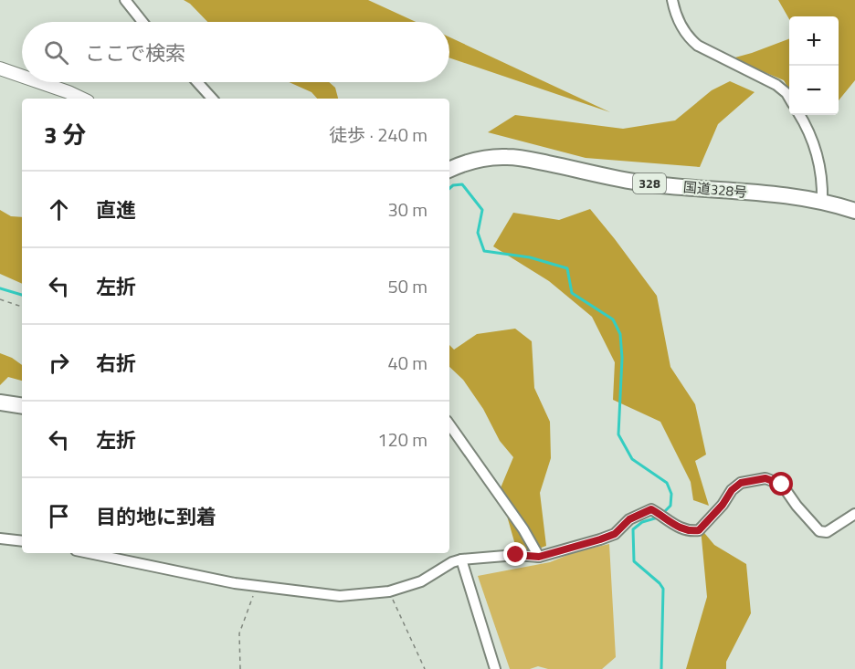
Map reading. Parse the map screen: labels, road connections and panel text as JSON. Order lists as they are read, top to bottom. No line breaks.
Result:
{"streets":{"highway":["328","国道328号"]},"page":{"map_buttons":["+","−"],"search":"ここで検索","heading":["3 分","徒歩 · 240 m"],"list":[["直進","30 m"],["左折","50 m"],["右折","40 m"],["左折","120 m"],"目的地に到着"]}}
